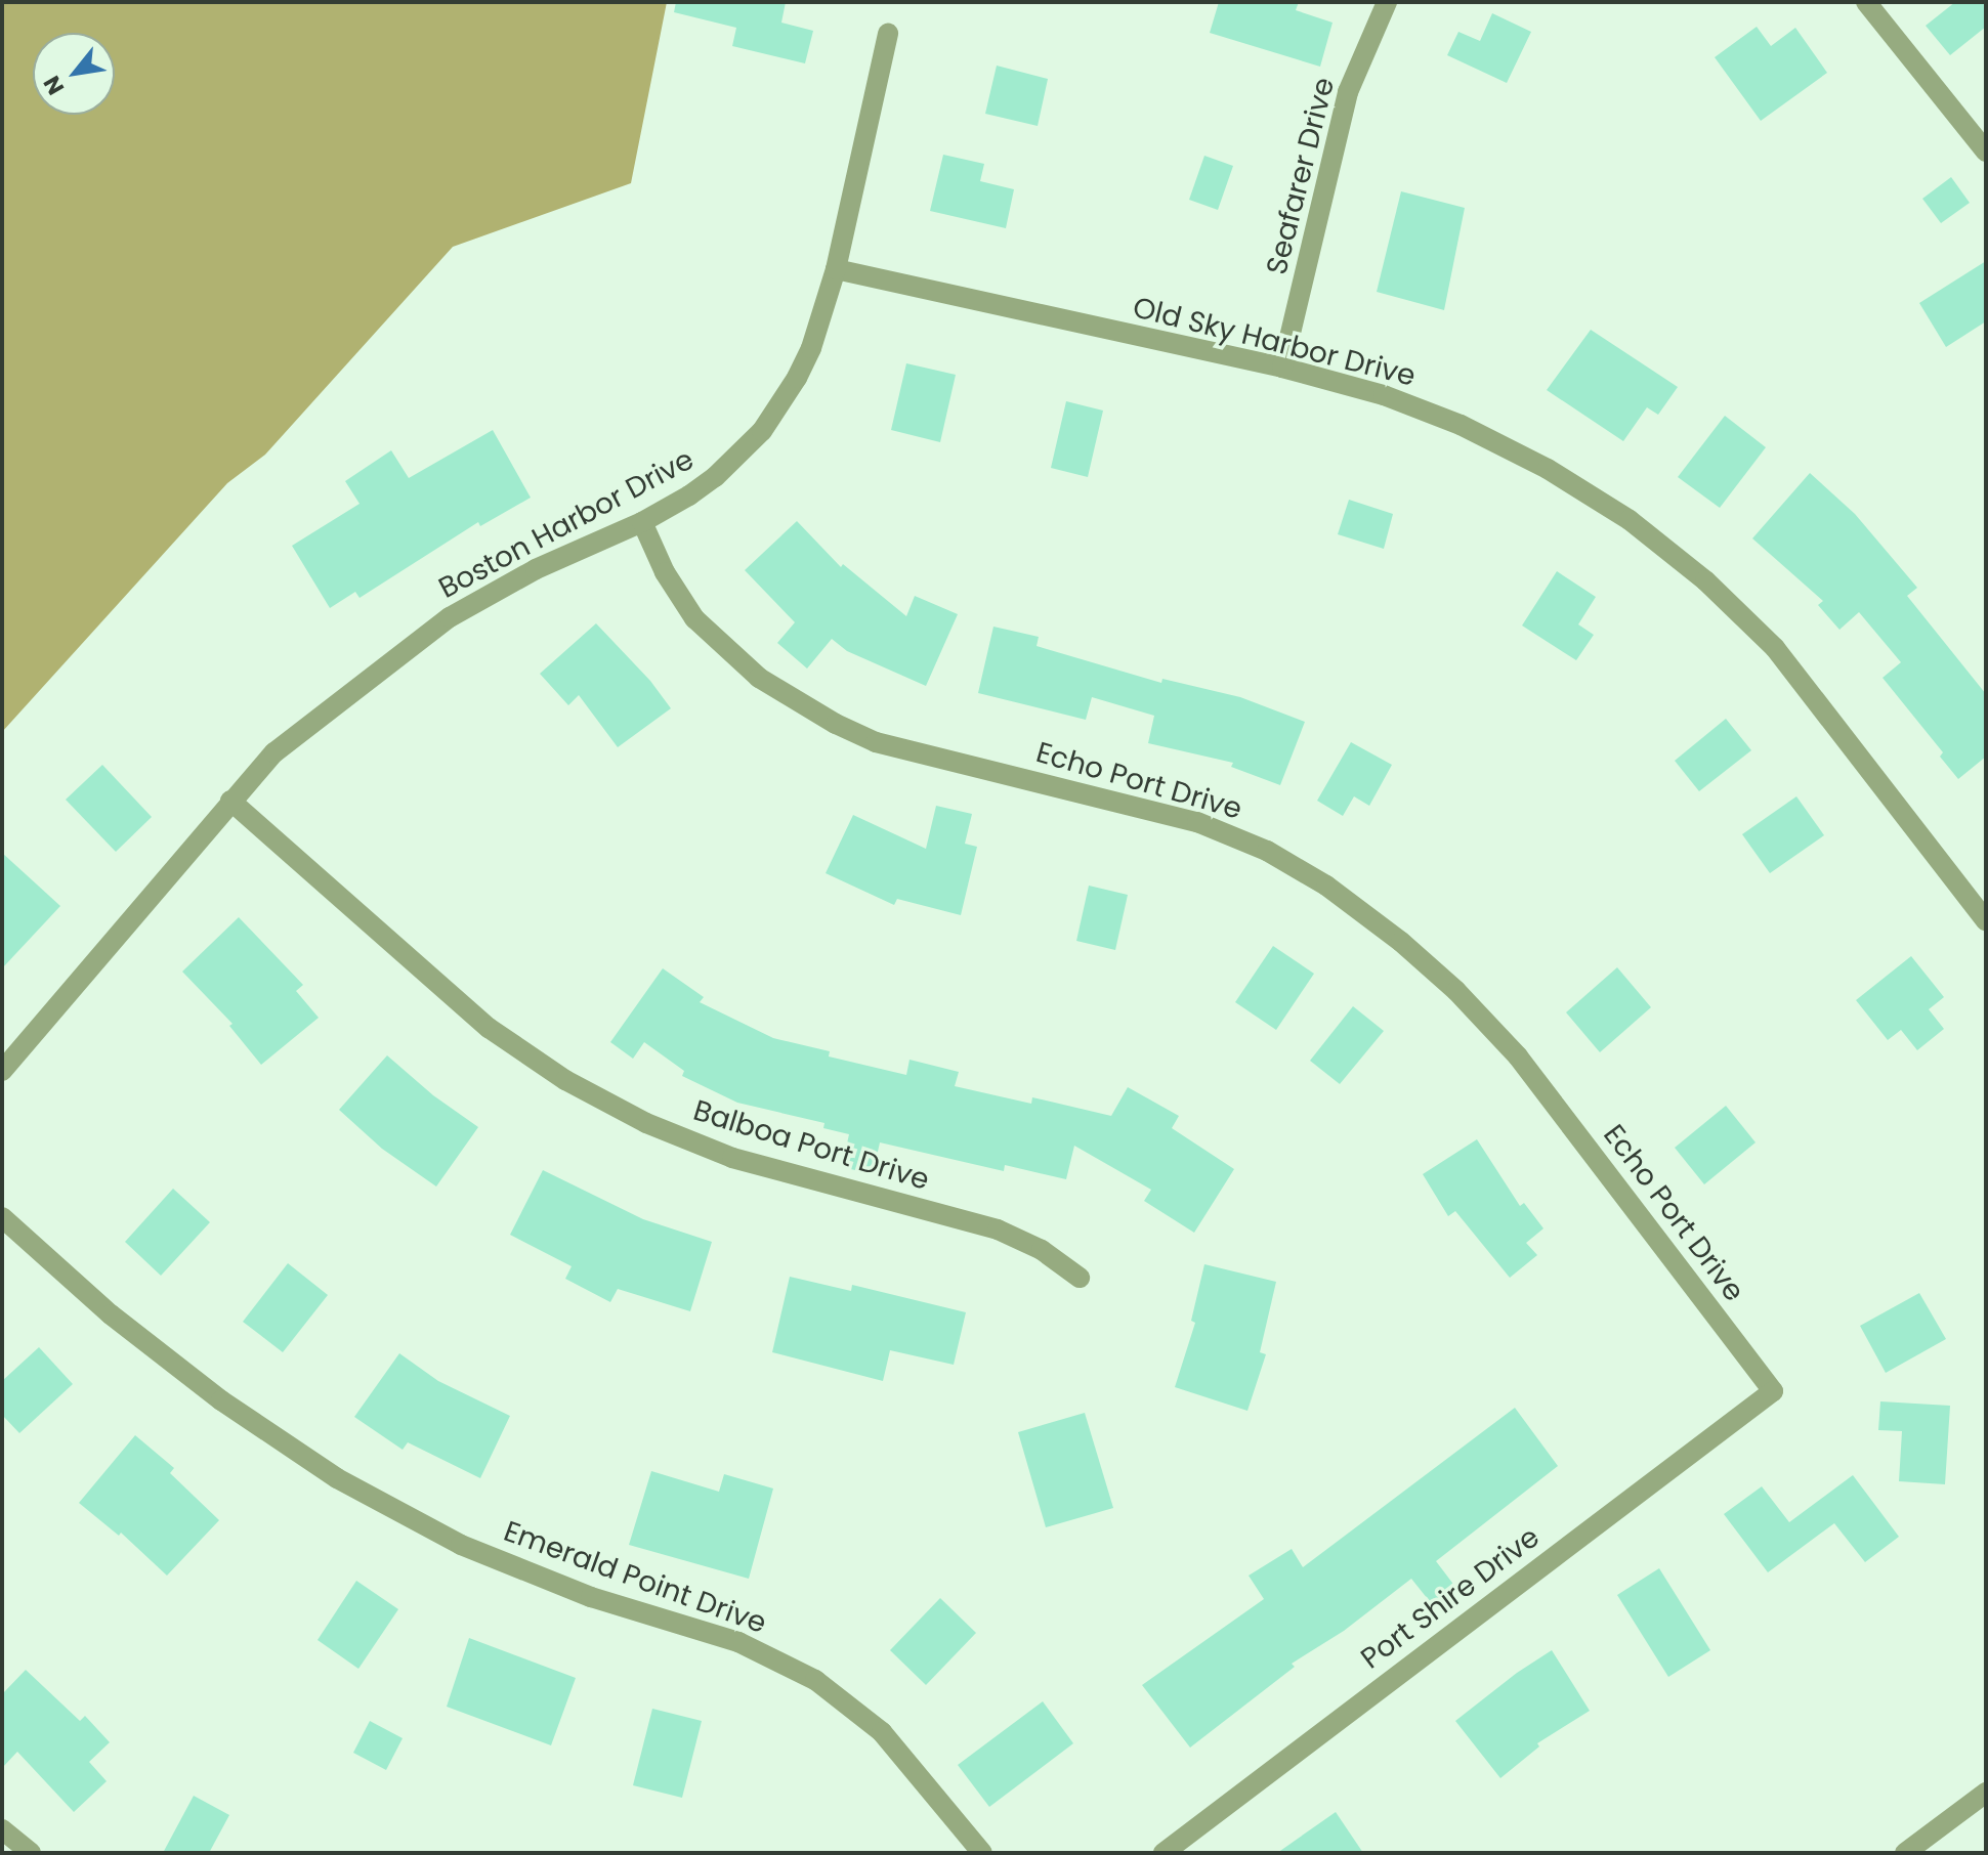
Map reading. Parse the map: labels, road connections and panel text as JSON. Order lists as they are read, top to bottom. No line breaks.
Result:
{"streets":{"street":["Seafarer Drive","Old Sky Harbor Drive","Boston Harbor Drive","Echo Port Drive","Balboa Port Drive","Emerald Point Drive","Port Shire Drive"]},"crossings":[["Seafarer Drive","Old Sky Harbor Drive"],["Old Sky Harbor Drive","Boston Harbor Drive"],["Boston Harbor Drive","Echo Port Drive"],["Boston Harbor Drive","Balboa Port Drive"],["Echo Port Drive","Port Shire Drive"]],"north":"bottom left"}
